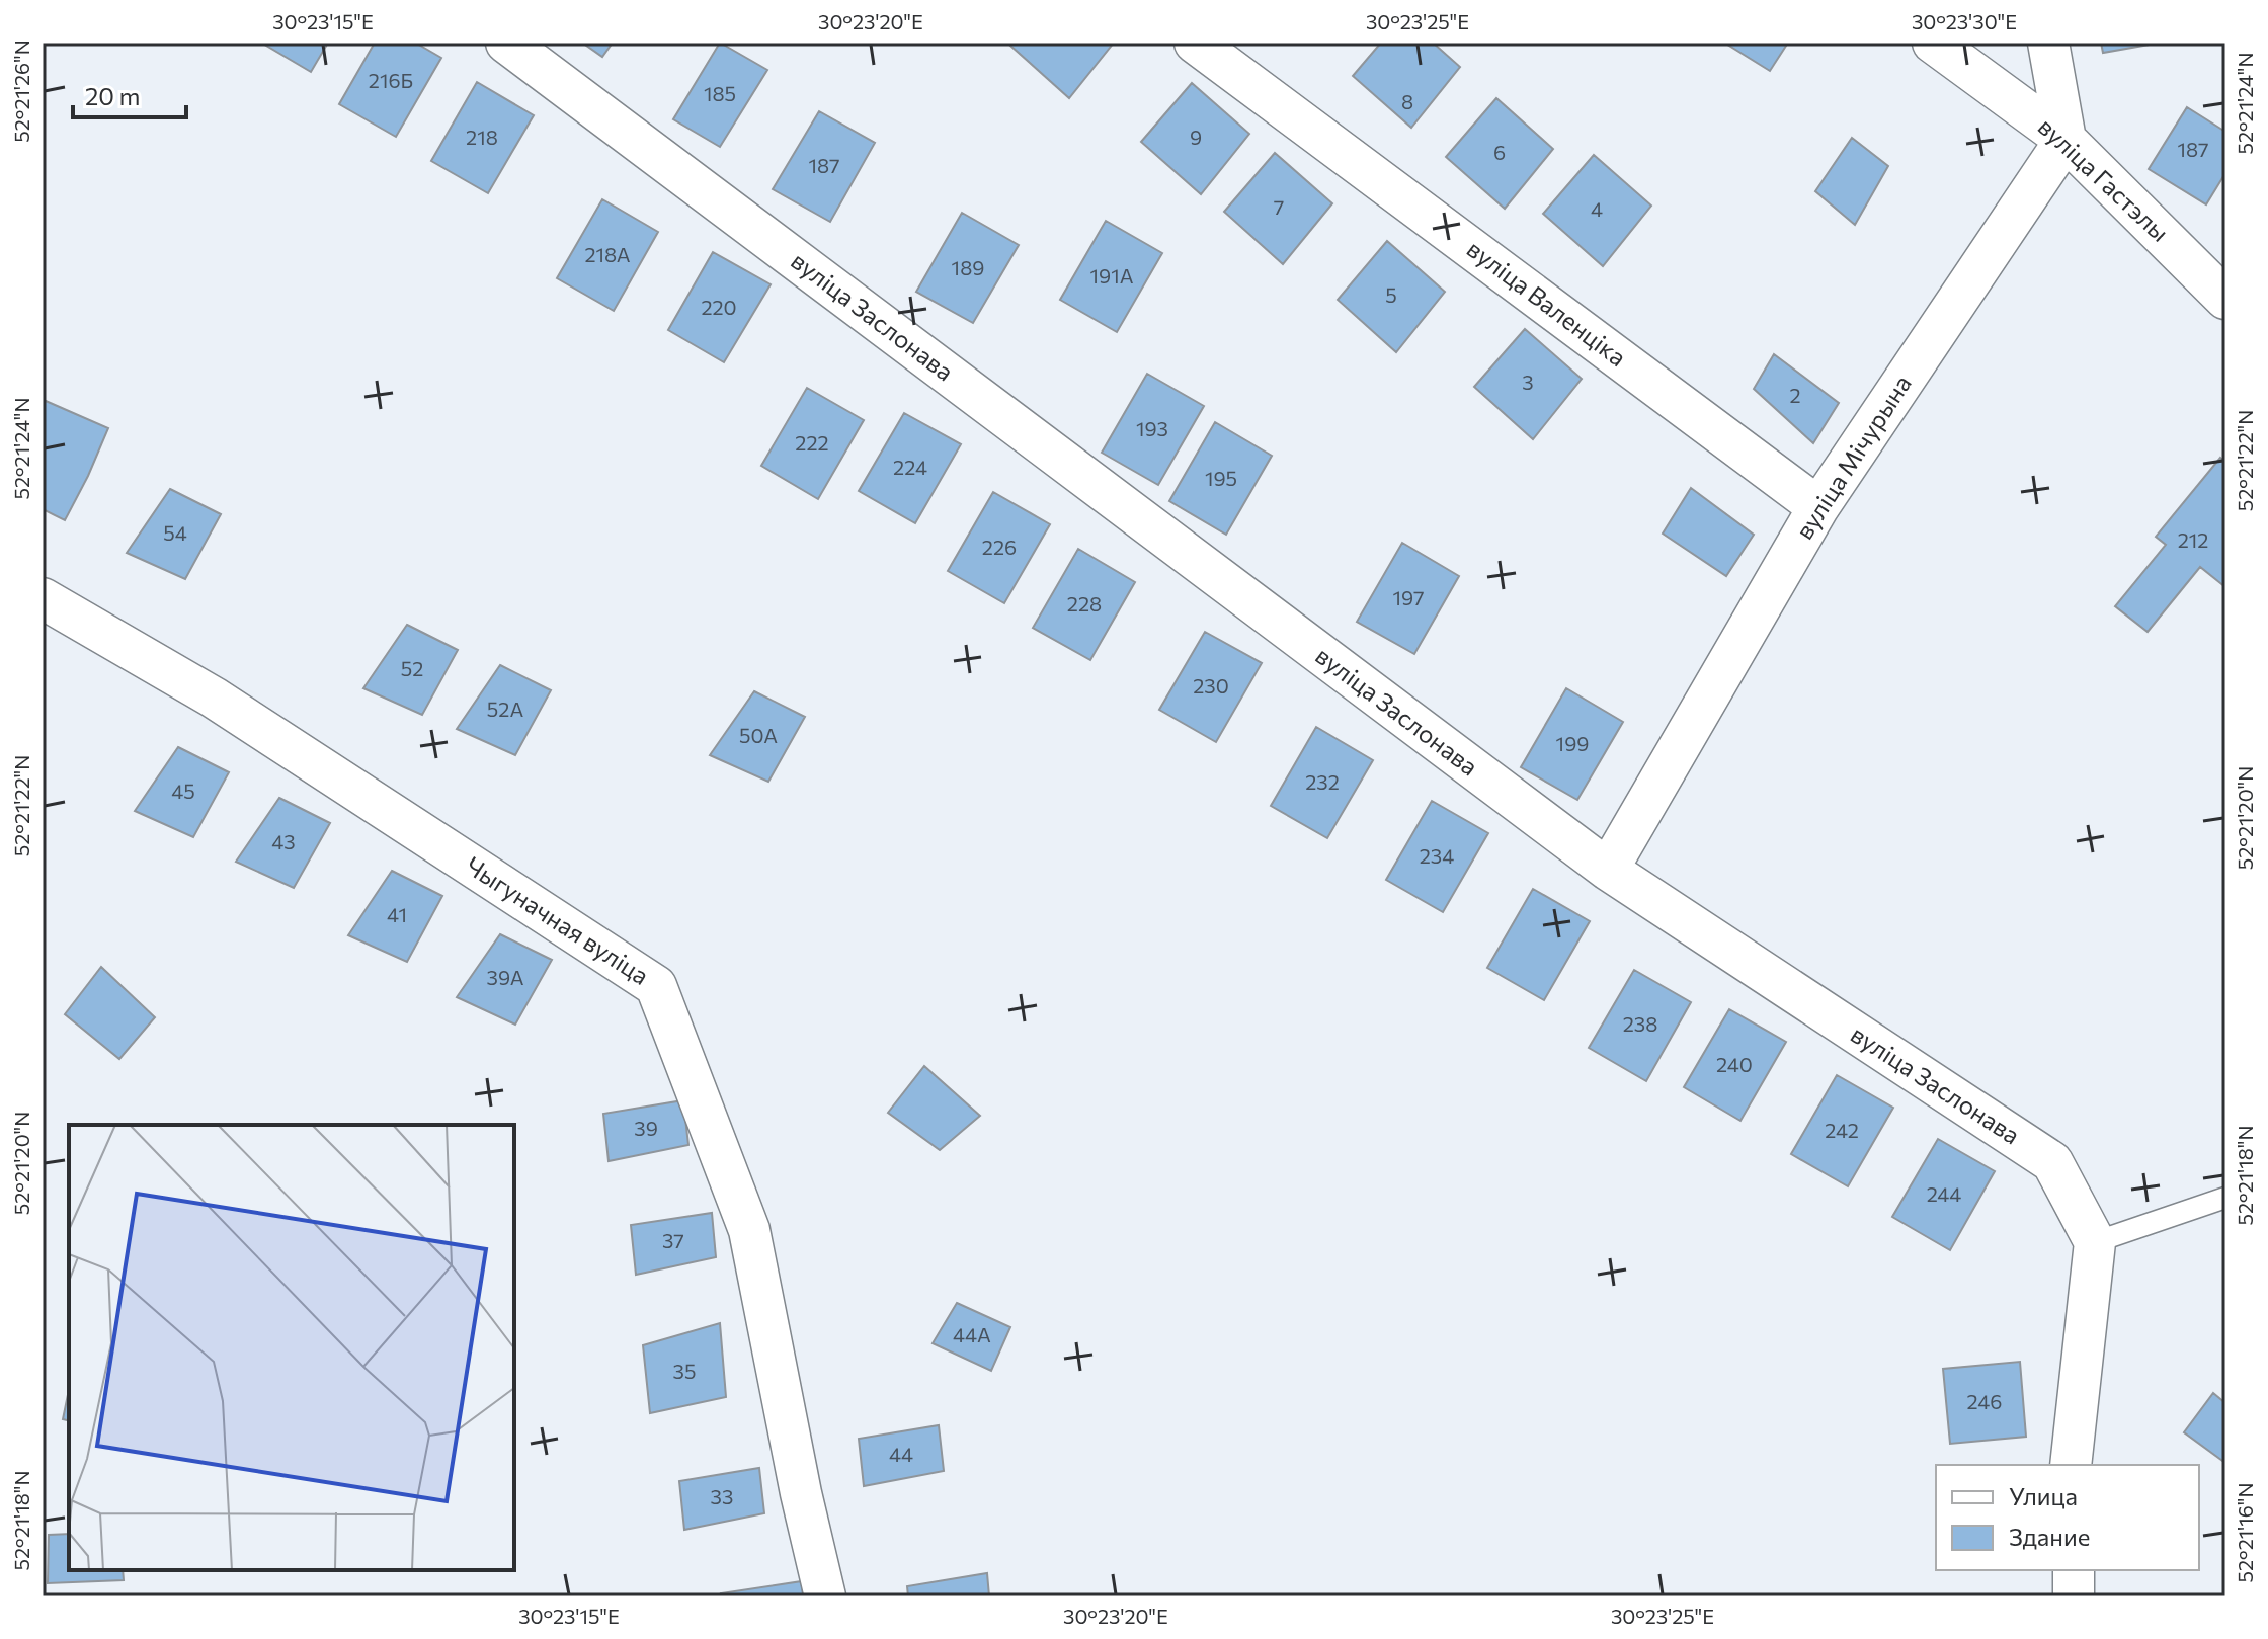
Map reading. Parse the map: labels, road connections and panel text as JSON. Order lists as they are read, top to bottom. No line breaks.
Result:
{"streets":{"street":["вуліца Гастэлы","вуліца Валенціка","вуліца Заслонава","вуліца Мічурына","Чыгуначная вуліца"]},"crossings":[["вуліца Гастэлы","вуліца Мічурына"],["вуліца Валенціка","вуліца Мічурына"],["вуліца Заслонава","вуліца Мічурына"]],"house_numbers":["216Б","185","8","218","9","187","6","187","7","4","218А","189","191А","5","220","3","2","193","222","224","195","54","212","226","197","228","52","230","52А","50А","199","232","45","43","234","41","39А","238","240","39","242","244","37","44А","35","246","44","33"],"legend":["Улица","Здание"],"scale_bar":"20 m","coordinates":["30°23'15\"E","30°23'20\"E","30°23'25\"E","30°23'30\"E","52°21'26\"N","52°21'24\"N","52°21'22\"N","52°21'20\"N","52°21'18\"N","52°21'16\"N"]}
